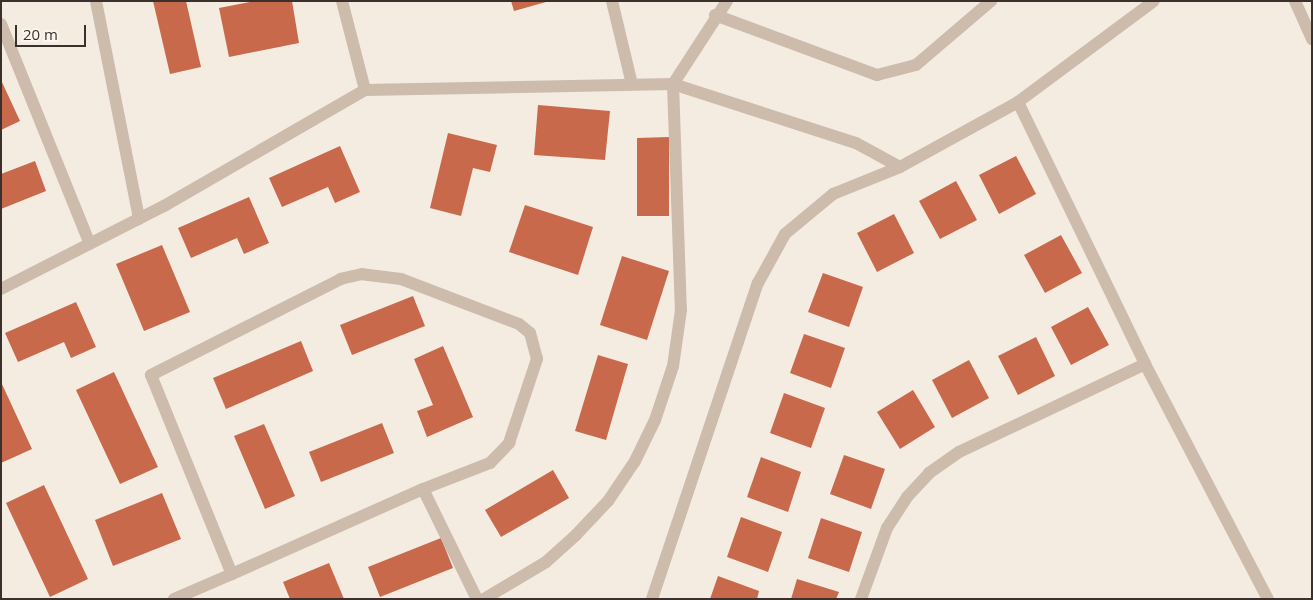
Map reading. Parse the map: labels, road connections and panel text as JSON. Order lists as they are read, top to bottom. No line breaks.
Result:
{"scale_bar":"20 m"}
